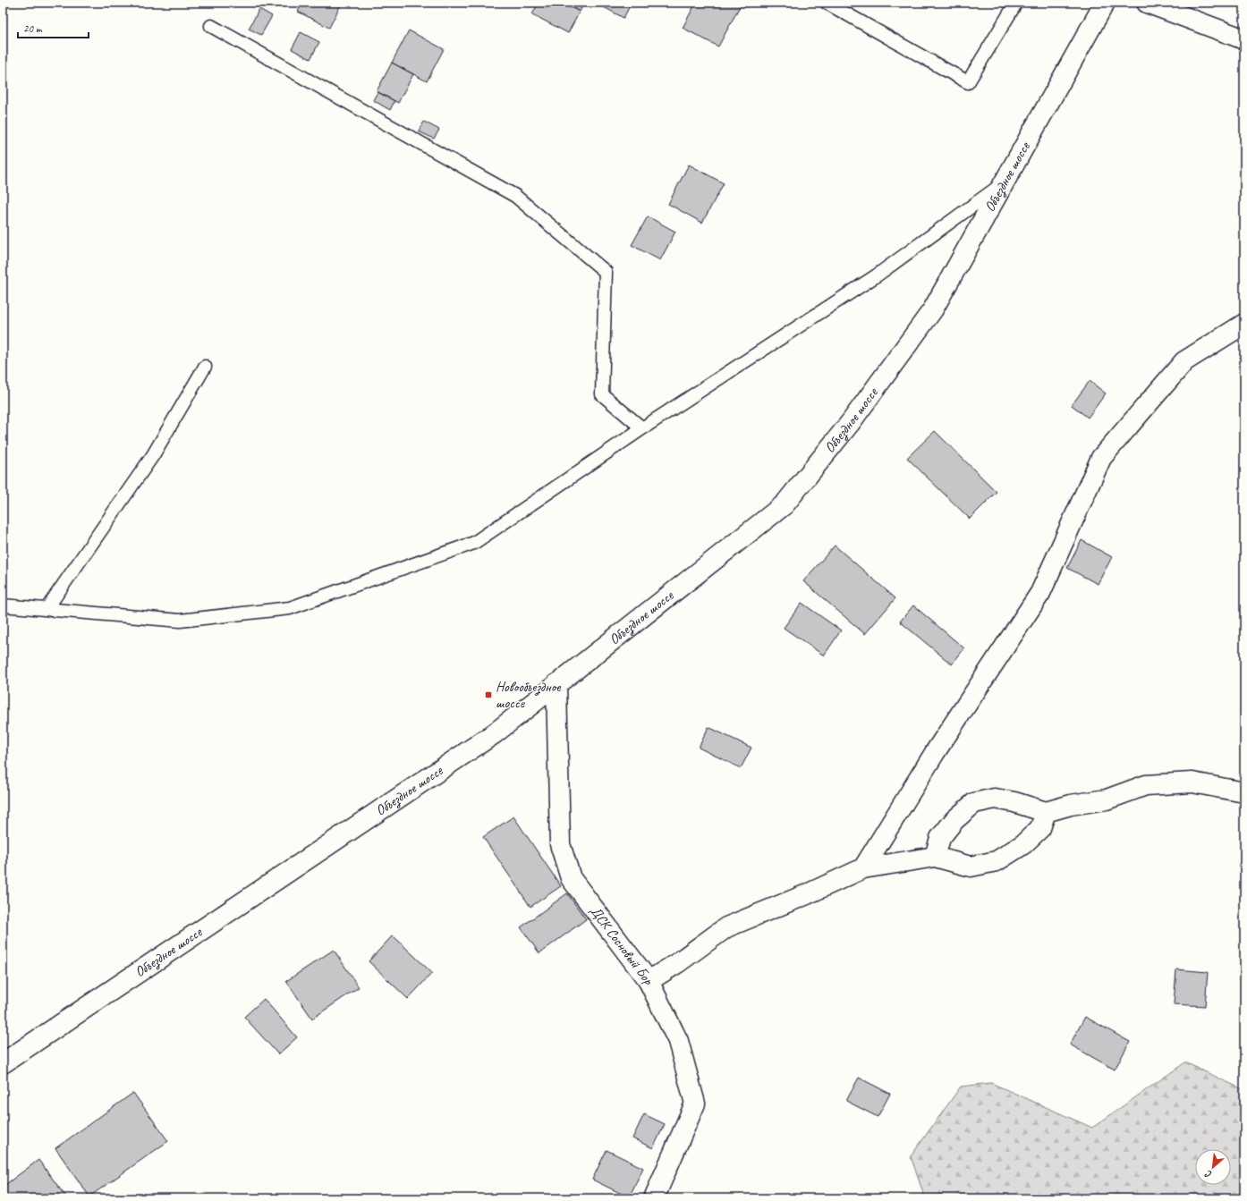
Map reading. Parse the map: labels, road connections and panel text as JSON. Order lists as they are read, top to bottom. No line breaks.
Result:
{"streets":{"street":["Объездное шоссе","ДСК Сосновый Бор"]},"crossings":[["Объездное шоссе","ДСК Сосновый Бор"]],"places":{"transit":["Новообъездное шоссе"]},"scale_bar":"20 m","north":"bottom left"}
